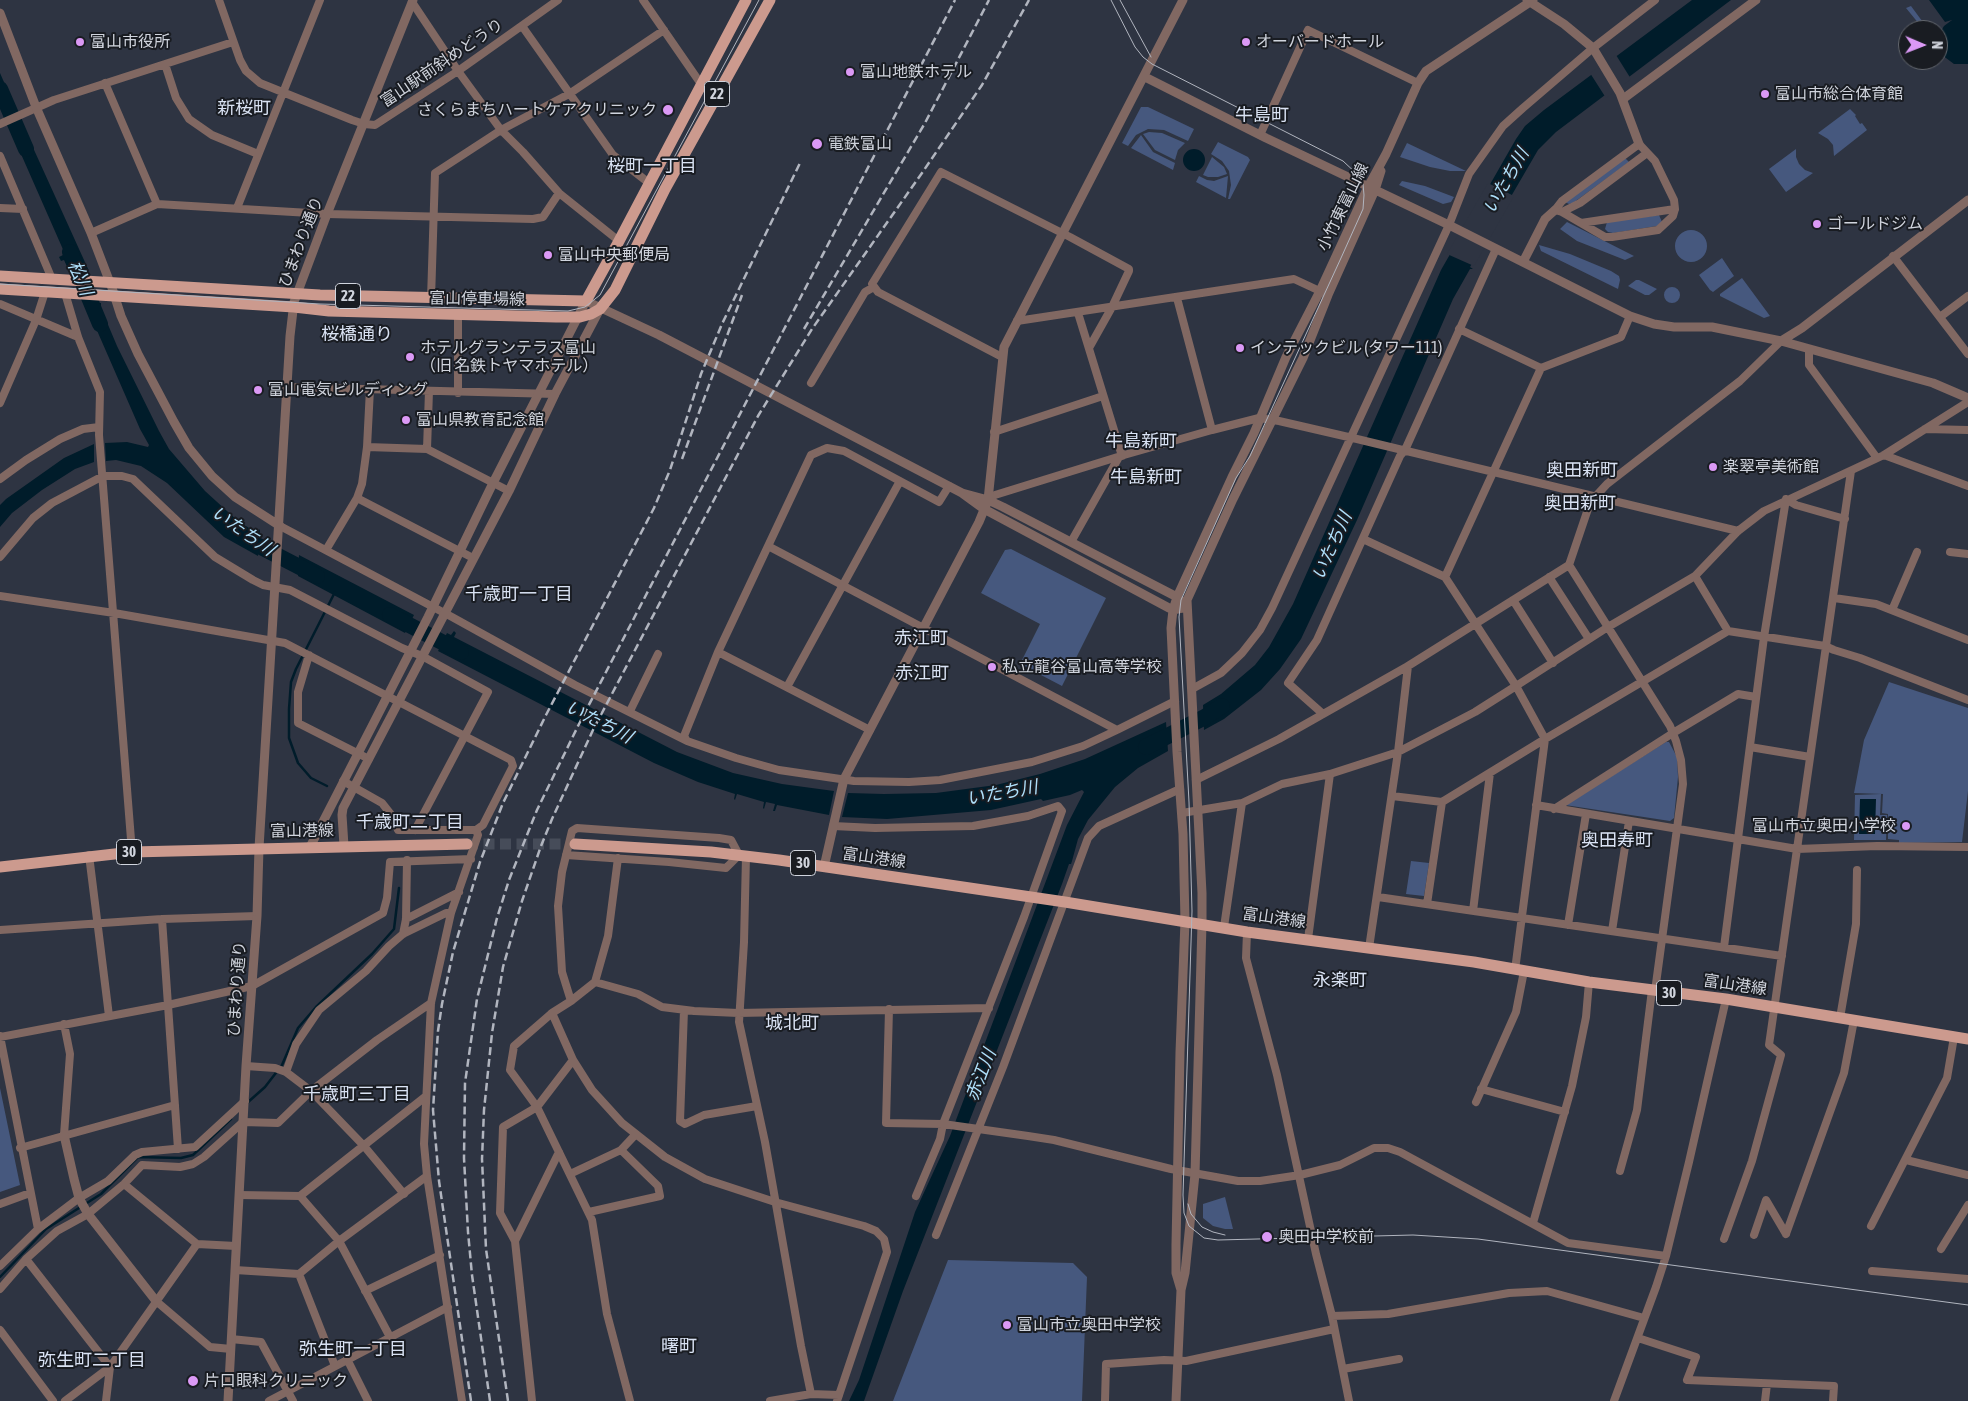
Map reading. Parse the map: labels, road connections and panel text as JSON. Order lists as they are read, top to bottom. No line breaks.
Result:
{"streets":{"main road":["22","富山停車場線","富山港線","30"],"street":["富山駅前斜めどうり","小竹東富山線","ひまわり通り"]},"crossings":[["富山駅前斜めどうり","ひまわり通り"],["22","富山停車場線"],["小竹東富山線","富山港線"],["ひまわり通り","富山停車場線"],["ひまわり通り","富山港線"],["ひまわり通り","30"],["富山港線","30"]],"districts":["新桜町","牛島町","桜町一丁目","桜橋通り","牛島新町","奥田新町","牛島新町","奥田新町","千歳町一丁目","赤江町","赤江町","千歳町二丁目","奥田寿町","永楽町","城北町","千歳町三丁目","曙町","弥生町一丁目","弥生町二丁目"],"water":["いたち川","松川","赤江川"],"places":["富山市役所","オーバードホール","富山地鉄ホテル","富山市総合体育館","さくらまちハートケアクリニック","電鉄富山","ゴールドジム","富山中央郵便局","インテックビル (タワー111)","ホテルグランテラス富山 （旧 名鉄トヤマホテル）","富山電気ビルディング","富山県教育記念館","楽翠亭美術館","私立龍谷富山高等学校","富山市立奥田小学校","奥田中学校前","富山市立奥田中学校","片口眼科クリニック"],"north":"right"}
